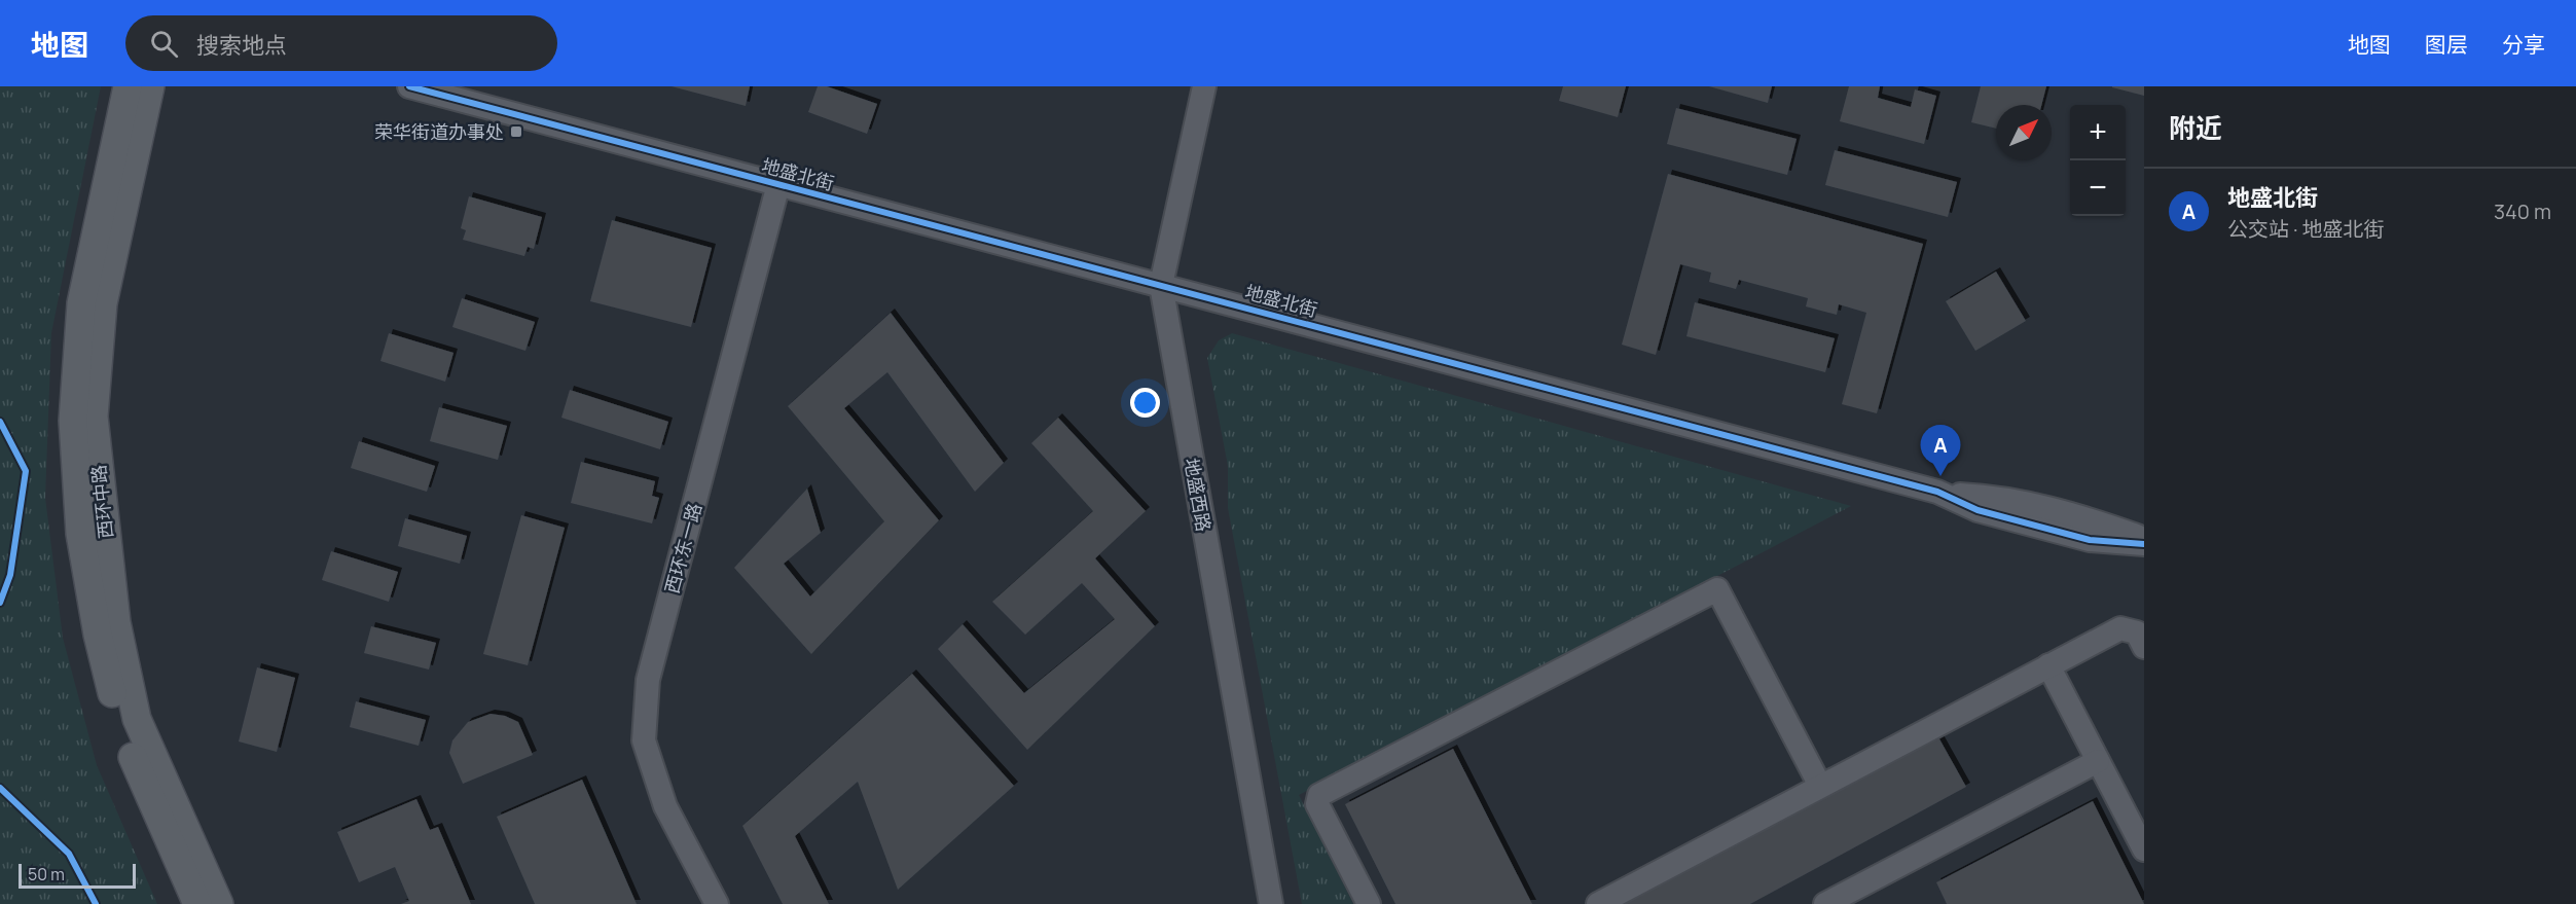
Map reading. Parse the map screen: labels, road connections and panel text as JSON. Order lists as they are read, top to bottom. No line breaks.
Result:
{"streets":{"main road":["西环中路"],"street":["地盛北街","地盛西路","西环东一路"]},"crossings":[["地盛北街","地盛西路"],["地盛北街","西环东一路"]],"places":{"transit":["荣华街道办事处"]},"scale_bar":"50 m","north":"top right","page":{"header":"地图","search":"搜索地点","nav":["地图","图层","分享"],"heading":"附近","map_buttons":["+","−"],"list":[{"mark":"A","name":"地盛北街","note":"公交站 · 地盛北街","value":"340 m"}],"pins":"A","scale":"50 m"}}
